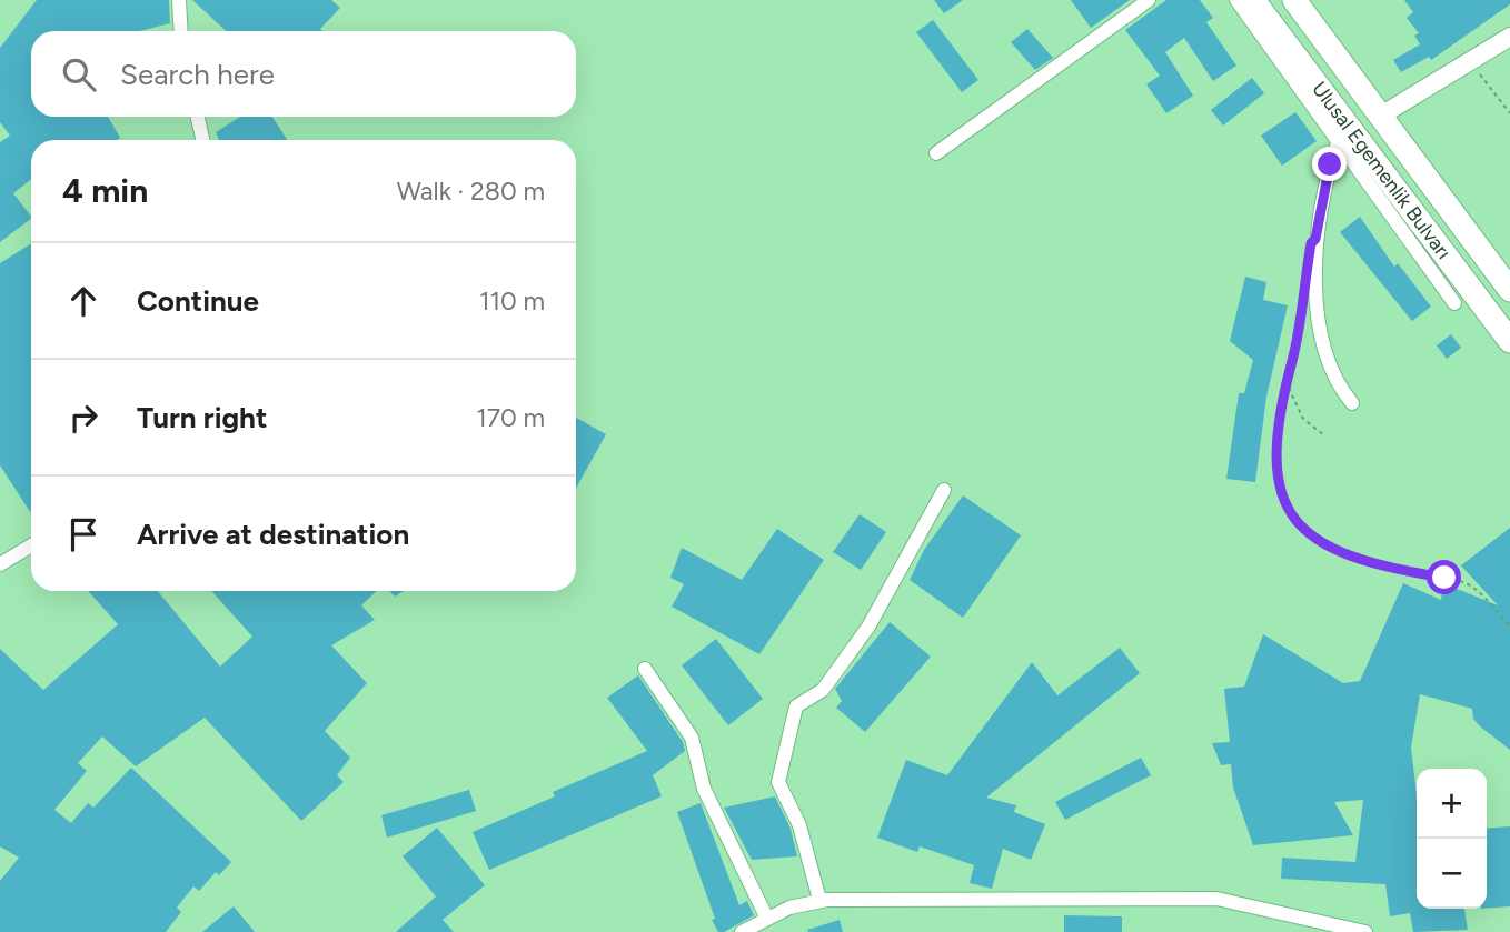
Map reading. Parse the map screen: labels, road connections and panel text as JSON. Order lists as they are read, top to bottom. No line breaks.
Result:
{"streets":{"highway":["Ulusal Egemenlik Bulvarı"]},"page":{"search":"Search here","heading":["4 min","Walk · 280 m"],"list":[["Continue","110 m"],["Turn right","170 m"],"Arrive at destination"],"map_buttons":["+","−"]}}
